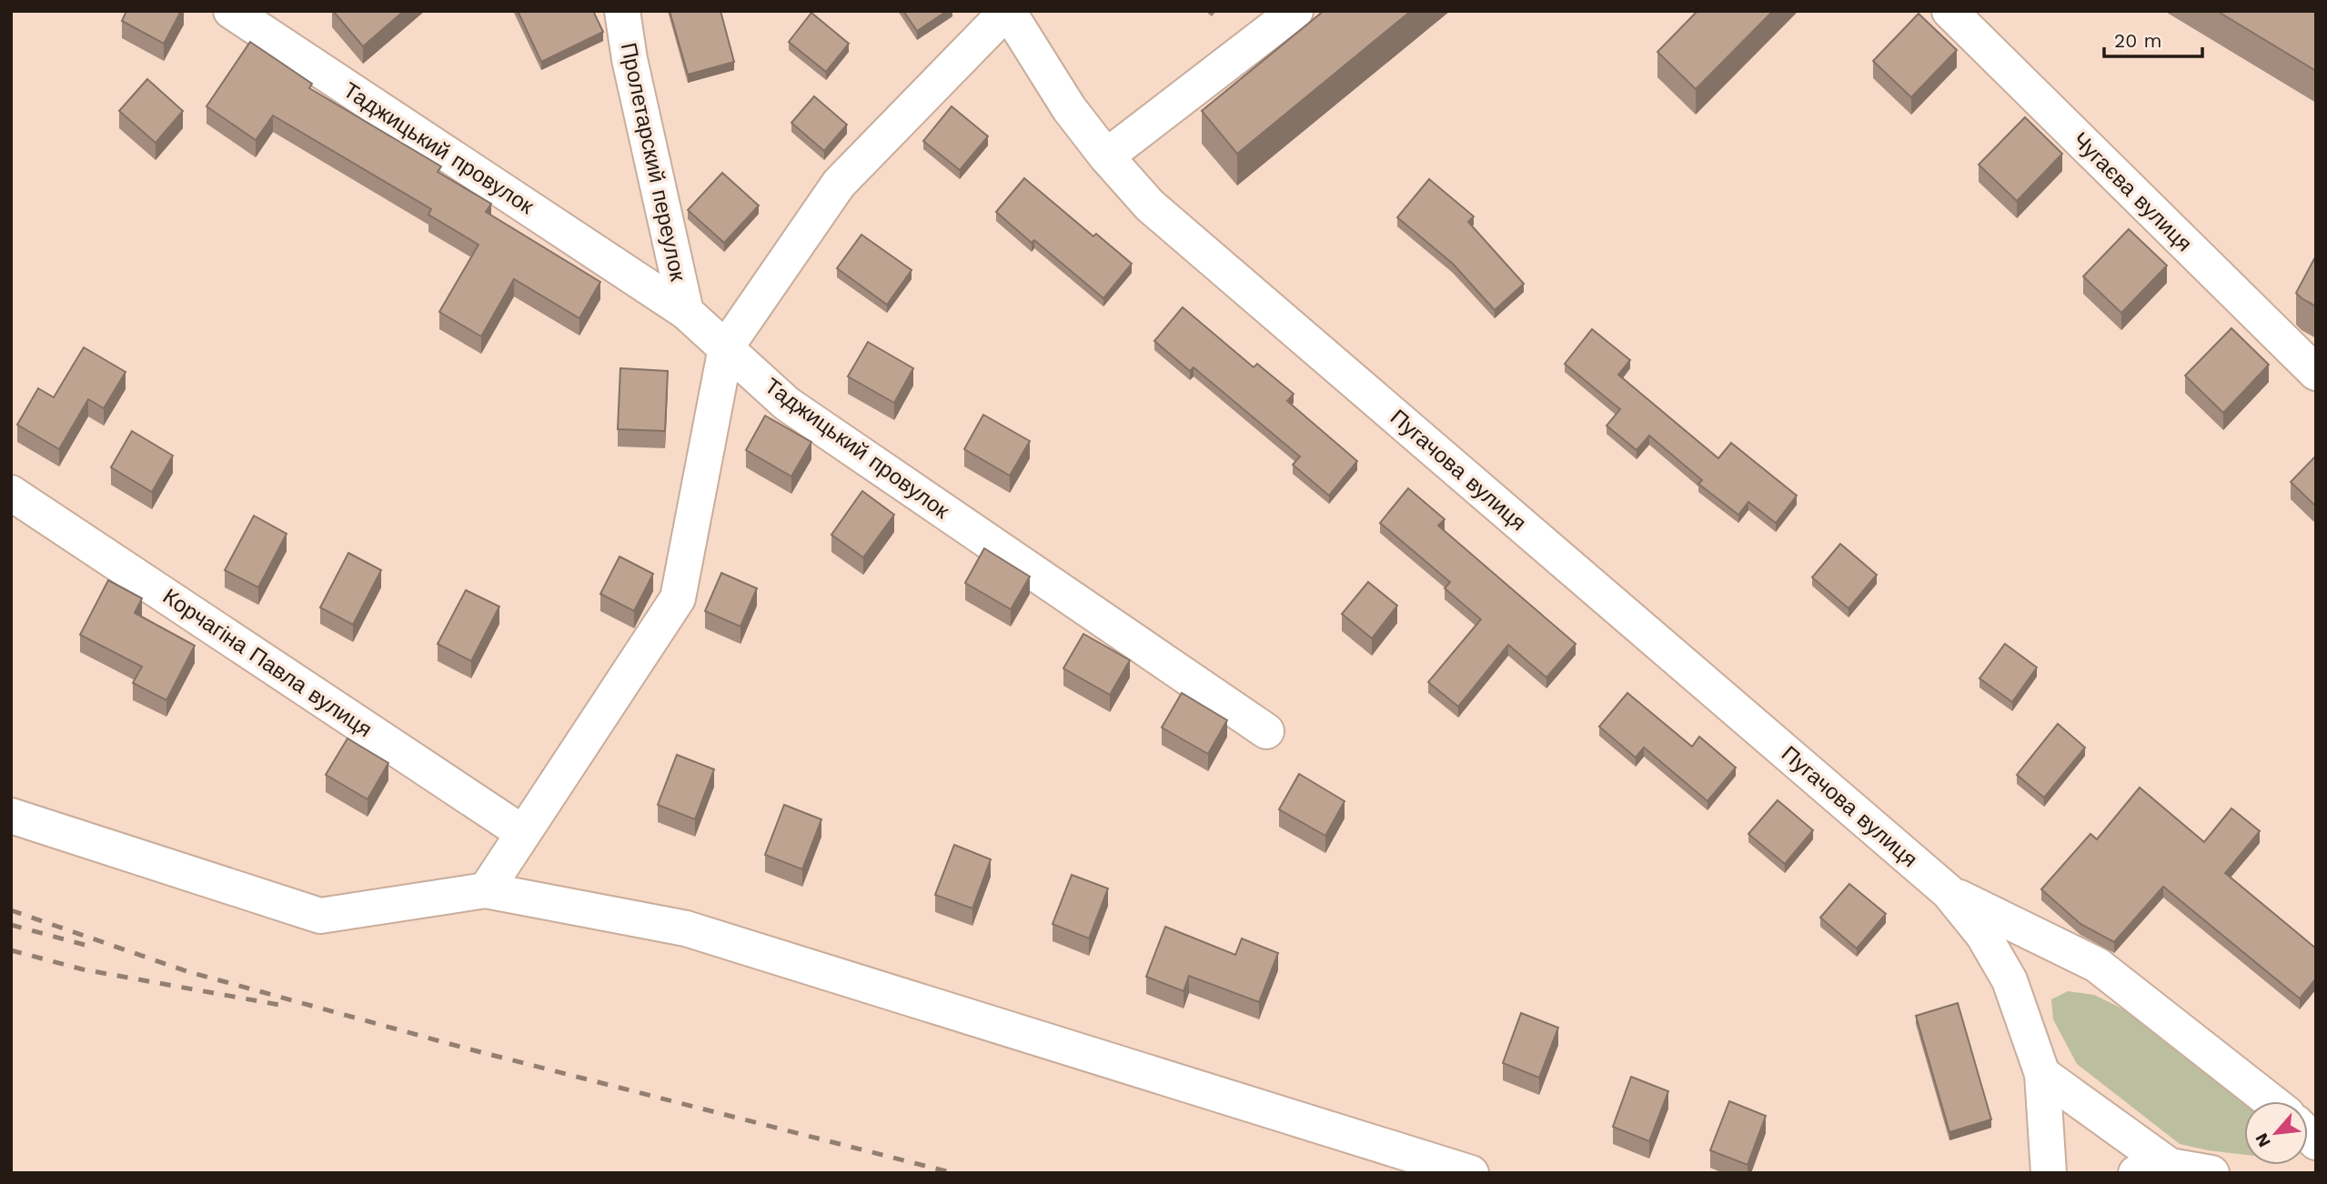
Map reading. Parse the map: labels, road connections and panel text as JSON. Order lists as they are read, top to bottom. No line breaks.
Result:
{"streets":{"street":["Таджицький провулок","Пролетарский переулок","Чугаєва вулиця","Пугачова вулиця","Корчагіна Павла вулиця"]},"crossings":[["Таджицький провулок","Пролетарский переулок"]],"scale_bar":"20 m","north":"bottom left"}
